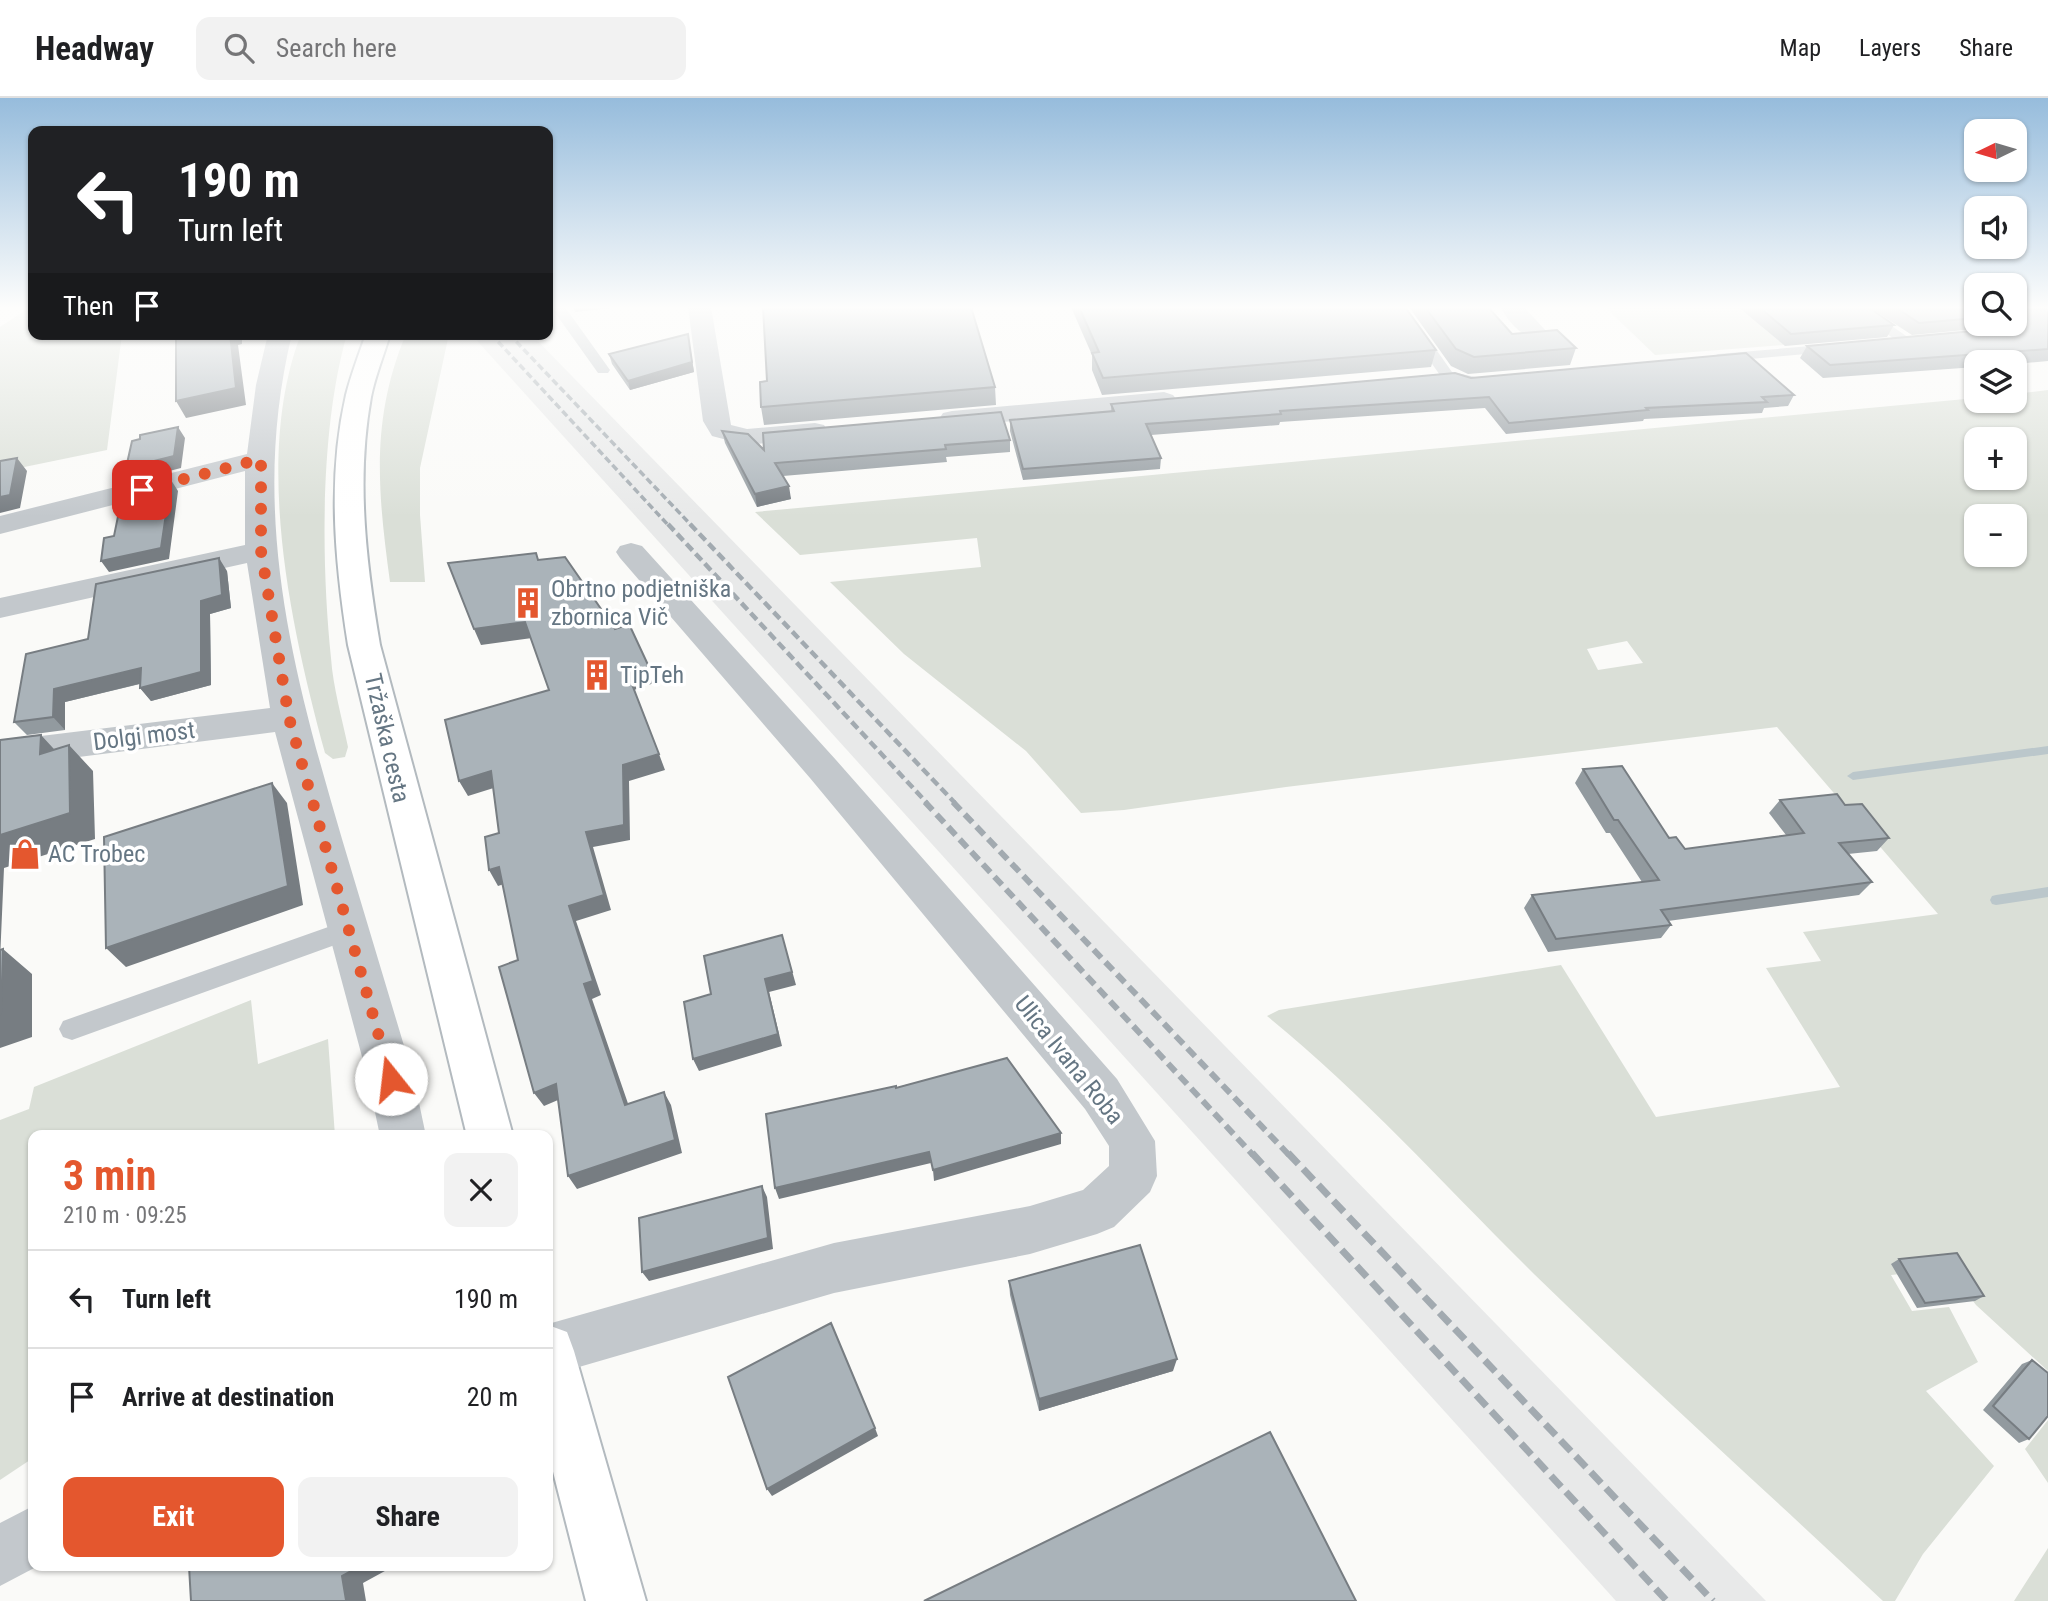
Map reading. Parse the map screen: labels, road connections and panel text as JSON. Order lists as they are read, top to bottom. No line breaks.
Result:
{"streets":{"main road":["Tržaška cesta"],"street":["Dolgi most","Ulica Ivana Roba"]},"places":{"building":["Obrtno podjetniška zbornica Vič","TipTeh"],"shop":["AC Trobec"]},"north":"left","page":{"header":"Headway","search":"Search here","nav":["Map","Layers","Share"],"map_buttons":["+","−"],"turn":["190 m","Turn left"],"then":"Then","heading":["3 min","210 m · 09:25"],"list":[{"name":"Turn left","value":"190 m"},{"name":"Arrive at destination","value":"20 m"}],"buttons":["Exit","Share"]}}
